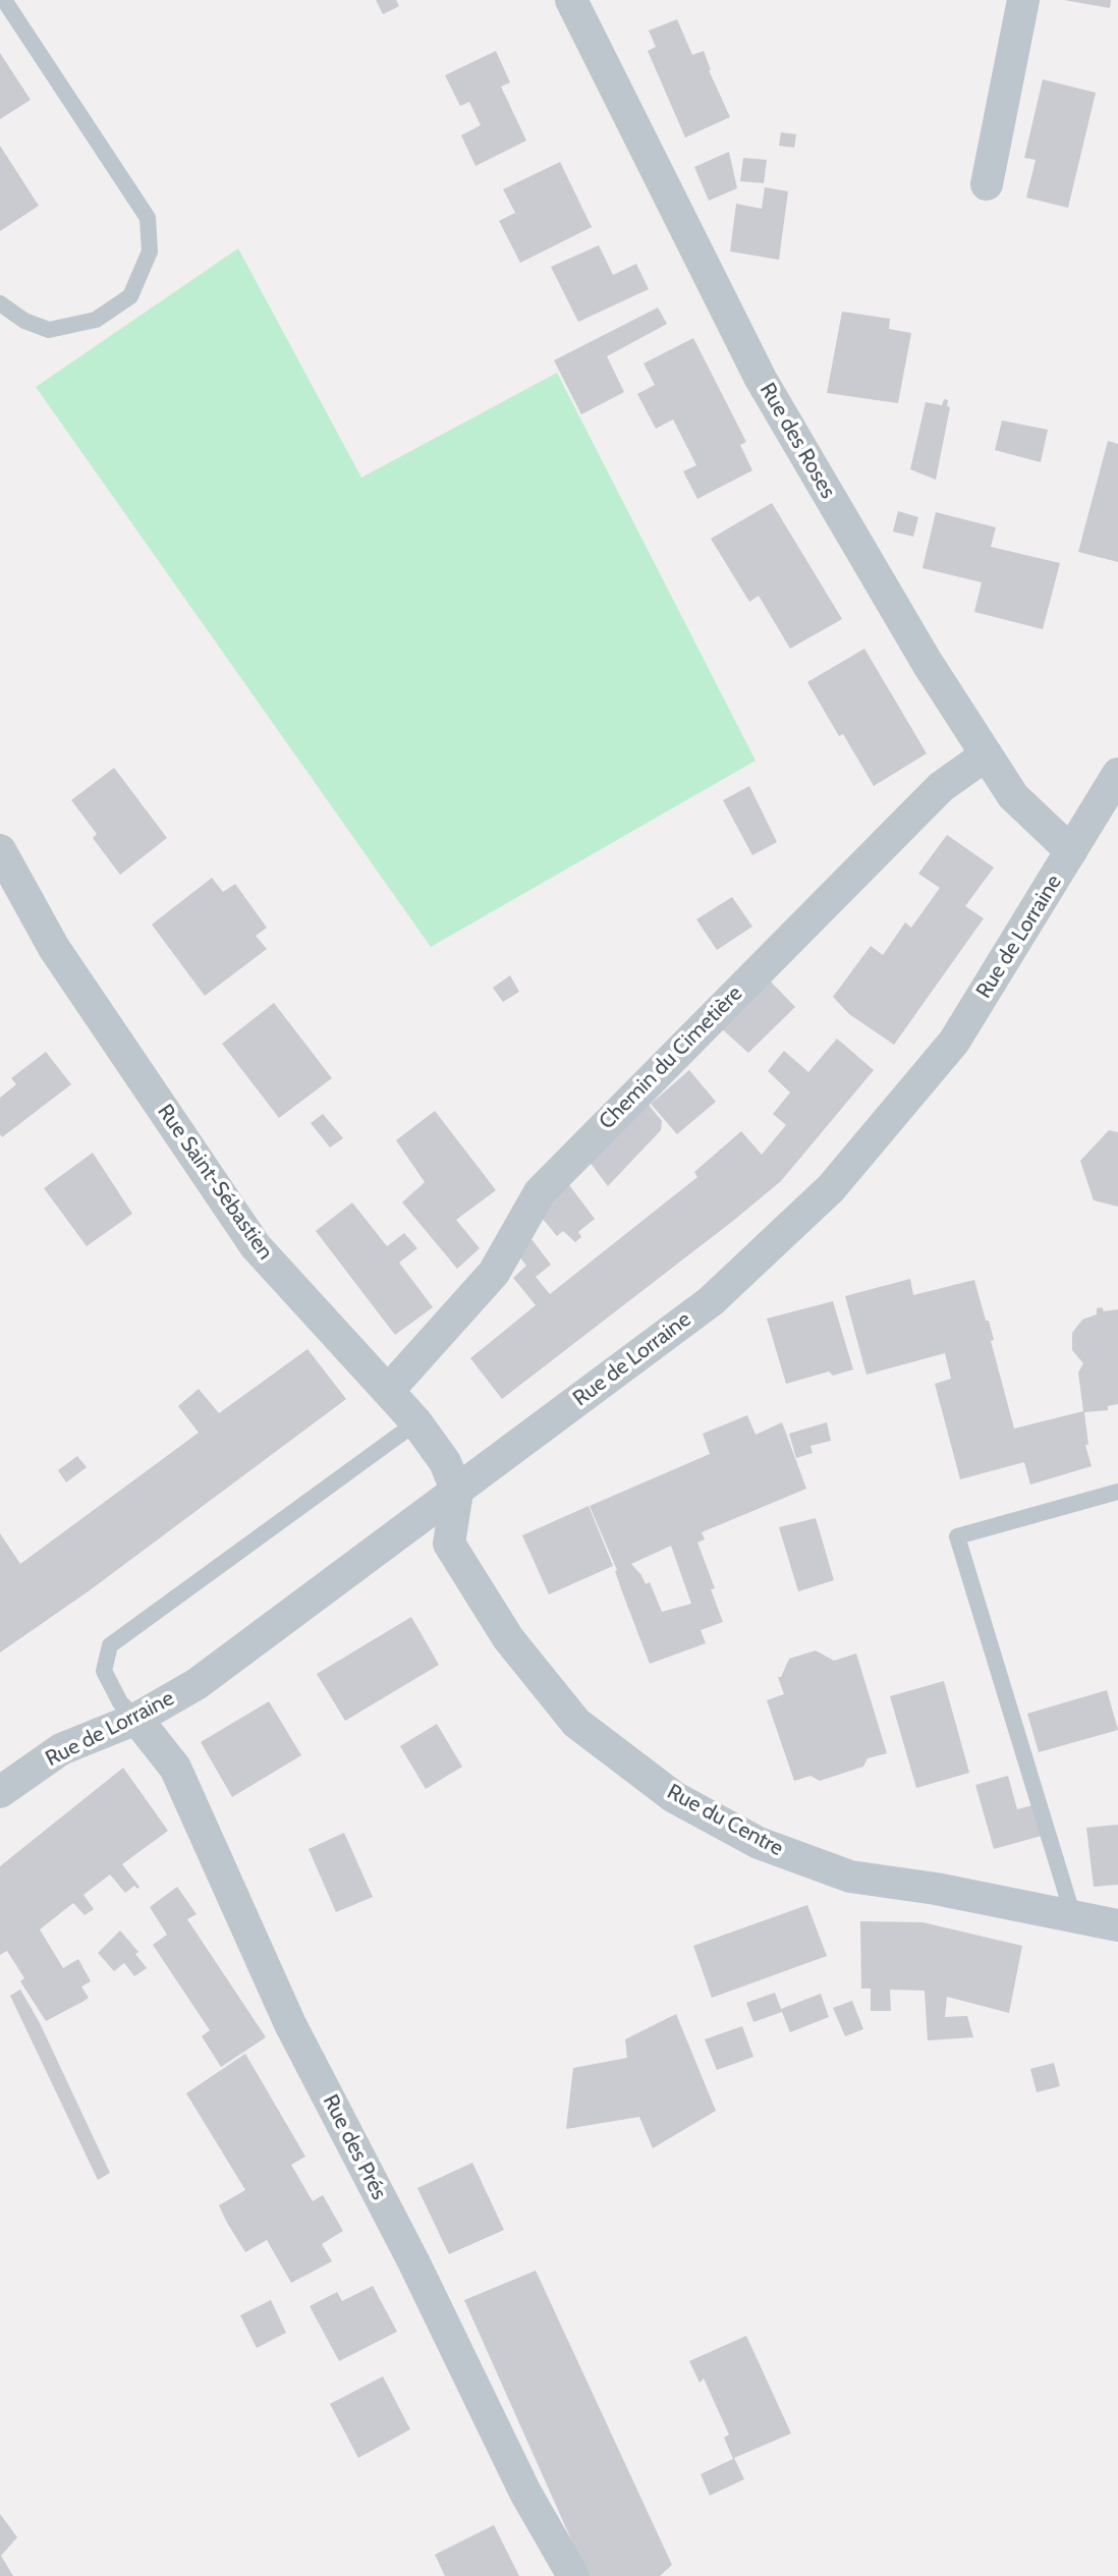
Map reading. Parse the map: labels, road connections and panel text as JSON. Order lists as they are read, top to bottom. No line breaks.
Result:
{"streets":{"street":["Rue des Roses","Rue de Lorraine","Chemin du Cimetière","Rue Saint-Sébastien","Rue du Centre","Rue des Prés"]},"crossings":[["Rue des Roses","Rue de Lorraine"],["Rue des Roses","Chemin du Cimetière"],["Rue de Lorraine","Rue Saint-Sébastien"],["Rue de Lorraine","Rue du Centre"],["Rue de Lorraine","Rue des Prés"],["Chemin du Cimetière","Rue Saint-Sébastien"],["Rue Saint-Sébastien","Rue du Centre"]]}
